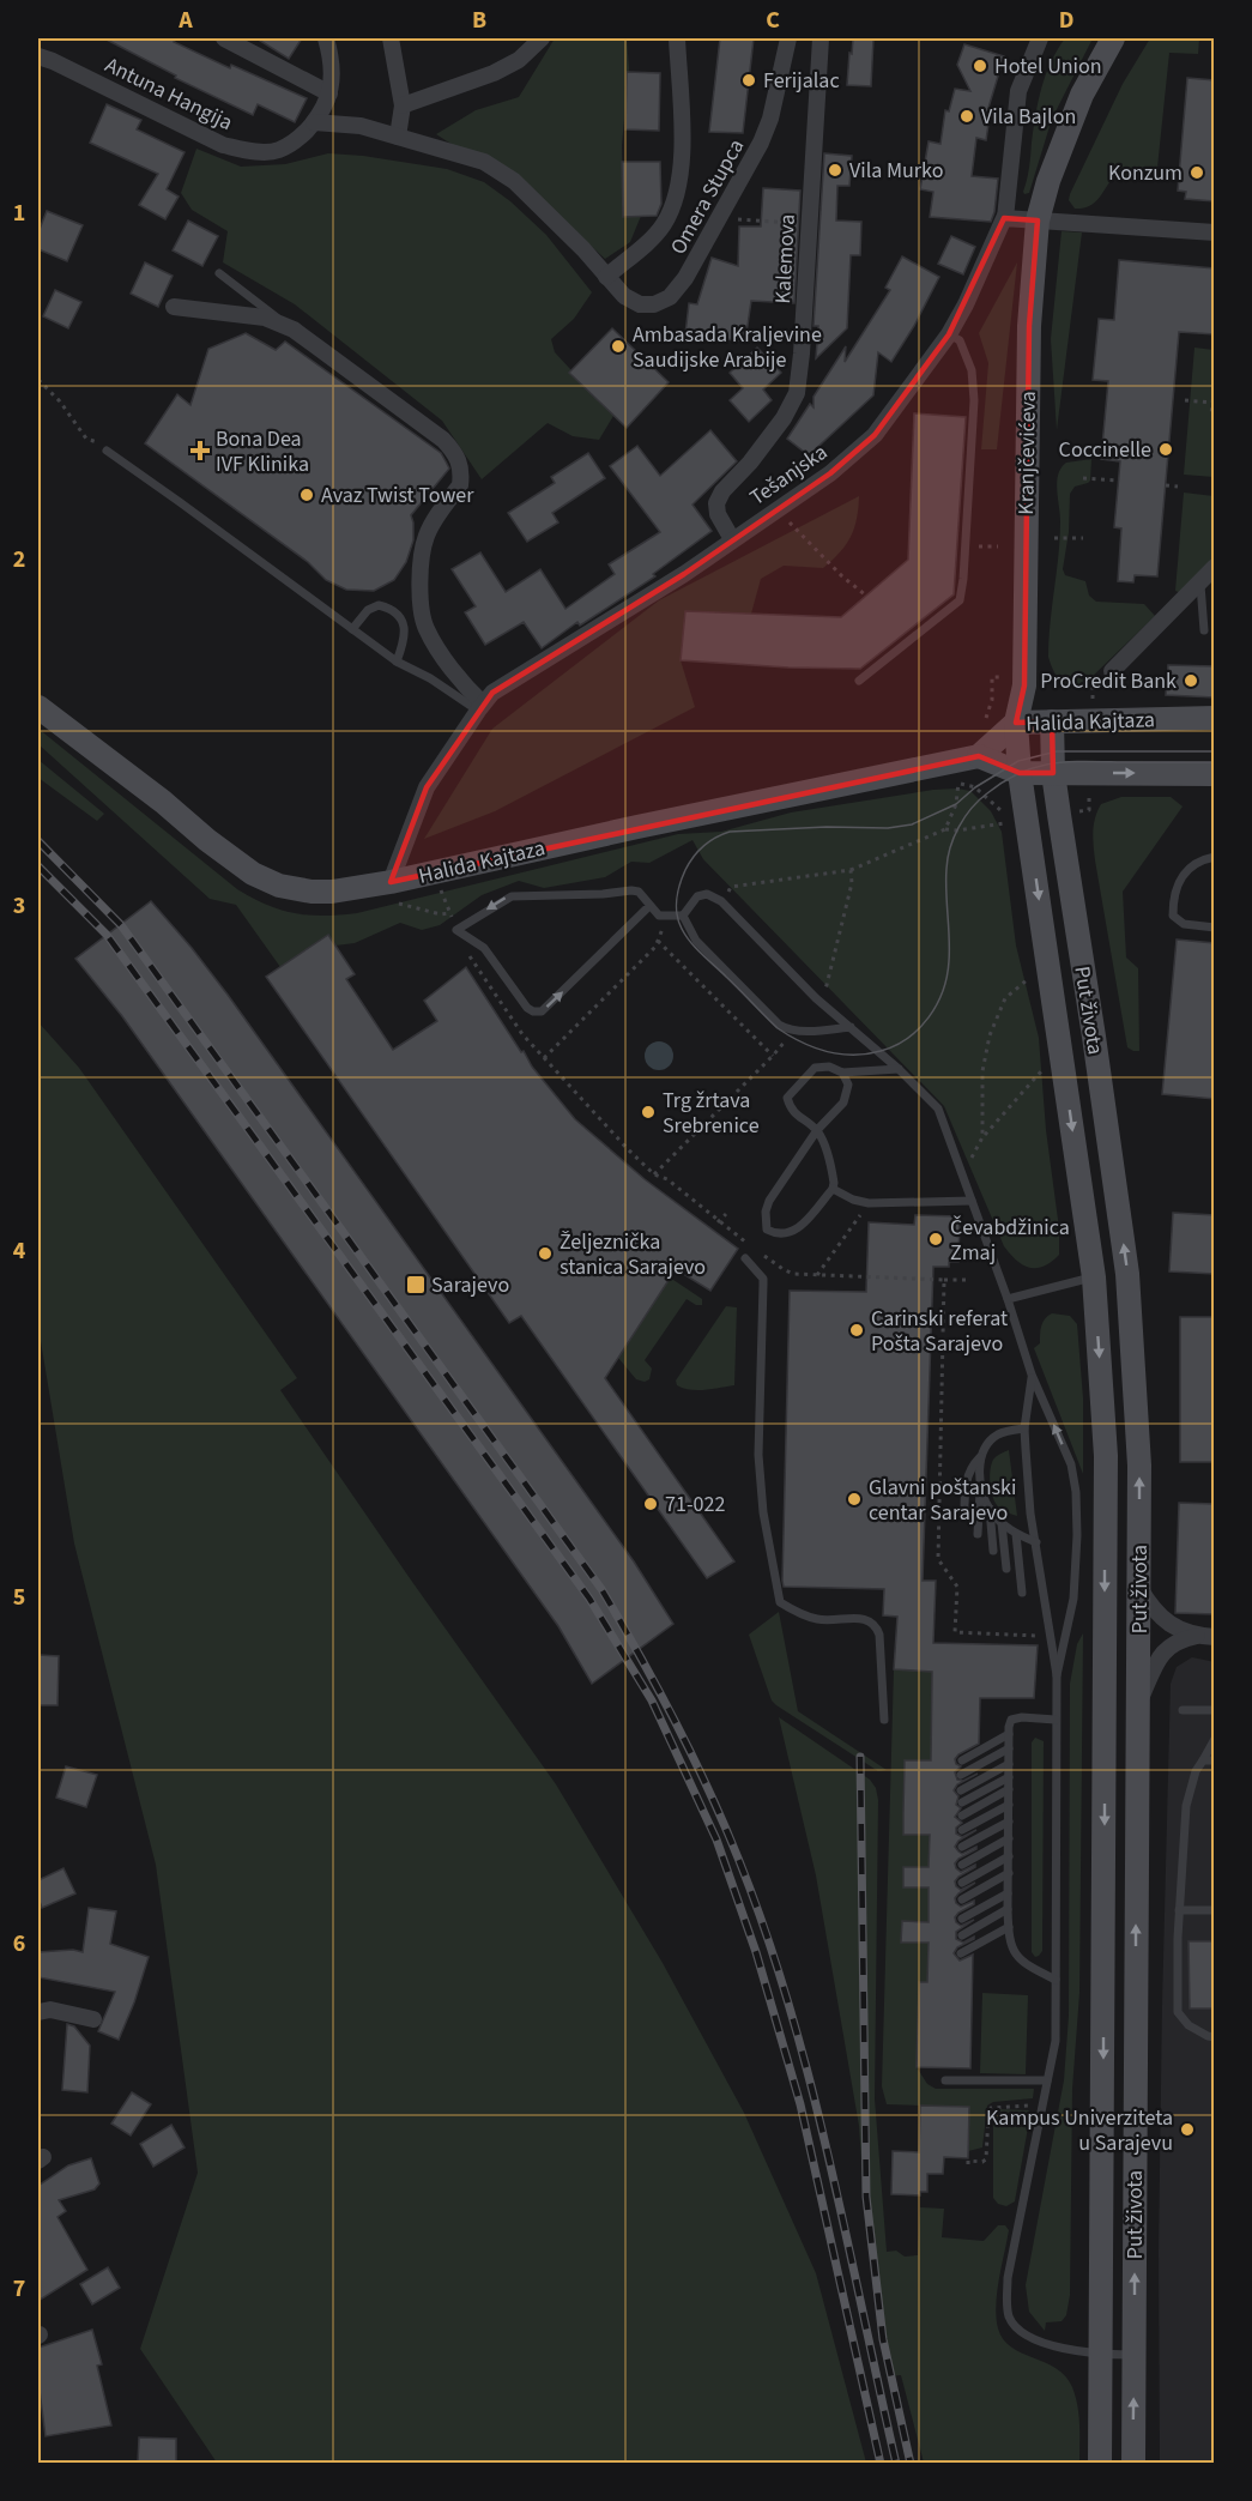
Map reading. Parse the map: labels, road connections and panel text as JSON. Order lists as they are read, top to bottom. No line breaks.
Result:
{"streets":{"street":["Antuna Hangija","Omera Stupca","Kalemova","Kranjčevićeva","Tešanjska","Halida Kajtaza","Put života"]},"crossings":[["Antuna Hangija","Omera Stupca"],["Kalemova","Tešanjska"],["Kranjčevićeva","Halida Kajtaza"],["Kranjčevićeva","Put života"],["Tešanjska","Halida Kajtaza"],["Halida Kajtaza","Put života"]],"places":{"other":["Hotel Union","Ferijalac","Vila Bajlon","Vila Murko","Konzum","Ambasada Kraljevine Saudijske Arabije","Coccinelle","Avaz Twist Tower","ProCredit Bank","Trg žrtava Srebrenice","Čevabdžinica Zmaj","Željeznička stanica Sarajevo","Carinski referat Pošta Sarajevo","Glavni poštanski centar Sarajevo","71-022","Kampus Univerziteta u Sarajevu"],"health":["Bona Dea IVF Klinika"],"transit":["Sarajevo"]},"grid":{"columns":["A","B","C","D"],"rows":["1","2","3","4","5","6","7"]}}
